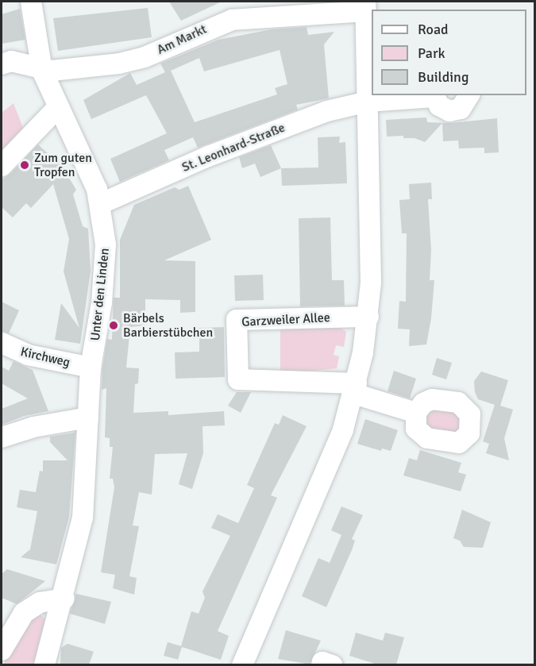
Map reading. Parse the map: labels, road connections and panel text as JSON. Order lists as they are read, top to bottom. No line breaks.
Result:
{"streets":{"street":["Am Markt","St. Leonhard-Straße","Unter den Linden","Garzweiler Allee","Kirchweg"]},"crossings":[["Am Markt","Unter den Linden"],["St. Leonhard-Straße","Unter den Linden"],["Unter den Linden","Kirchweg"]],"places":["Zum guten Tropfen","Bärbels Barbierstübchen"],"legend":["Road","Park","Building"]}
